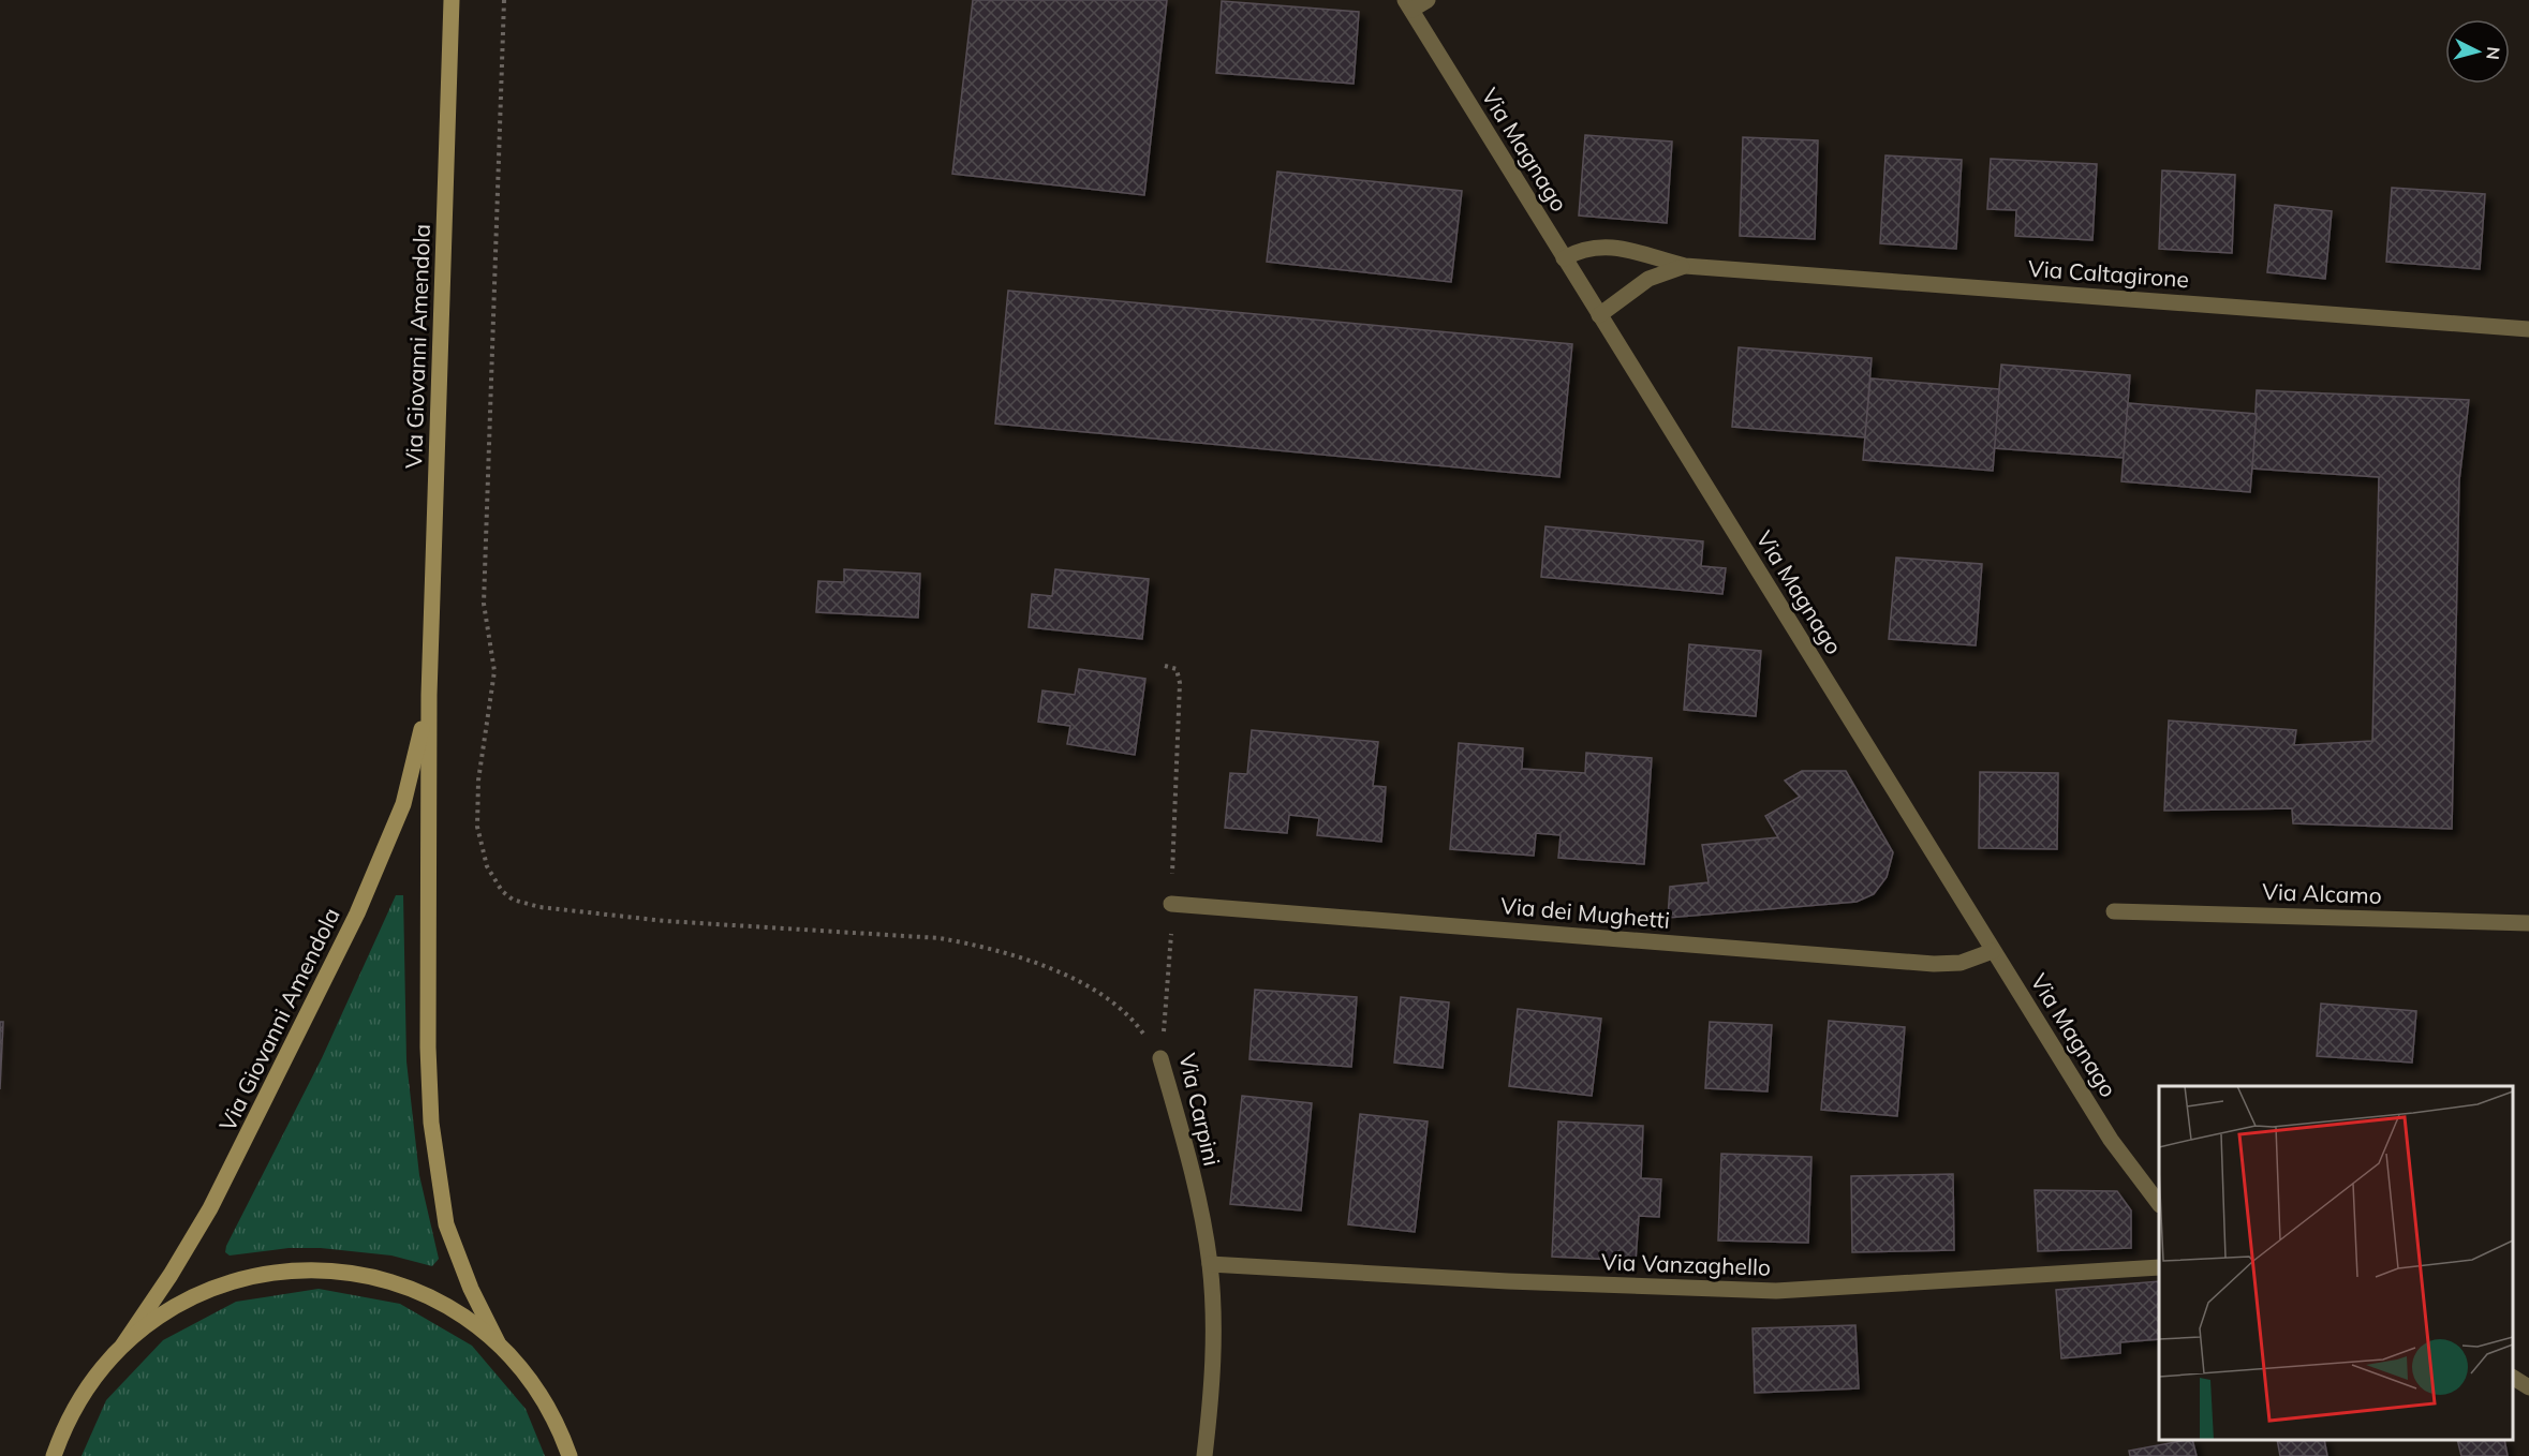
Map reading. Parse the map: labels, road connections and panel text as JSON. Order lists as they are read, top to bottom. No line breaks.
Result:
{"streets":{"main road":["Via Giovanni Amendola"],"street":["Via Magnago","Via Caltagirone","Via Alcamo","Via dei Mughetti","Via Carpini","Via Vanzaghello"]},"crossings":[["Via Magnago","Via Caltagirone"],["Via Magnago","Via dei Mughetti"],["Via dei Mughetti","Via Carpini"],["Via Carpini","Via Vanzaghello"]],"north":"right"}
